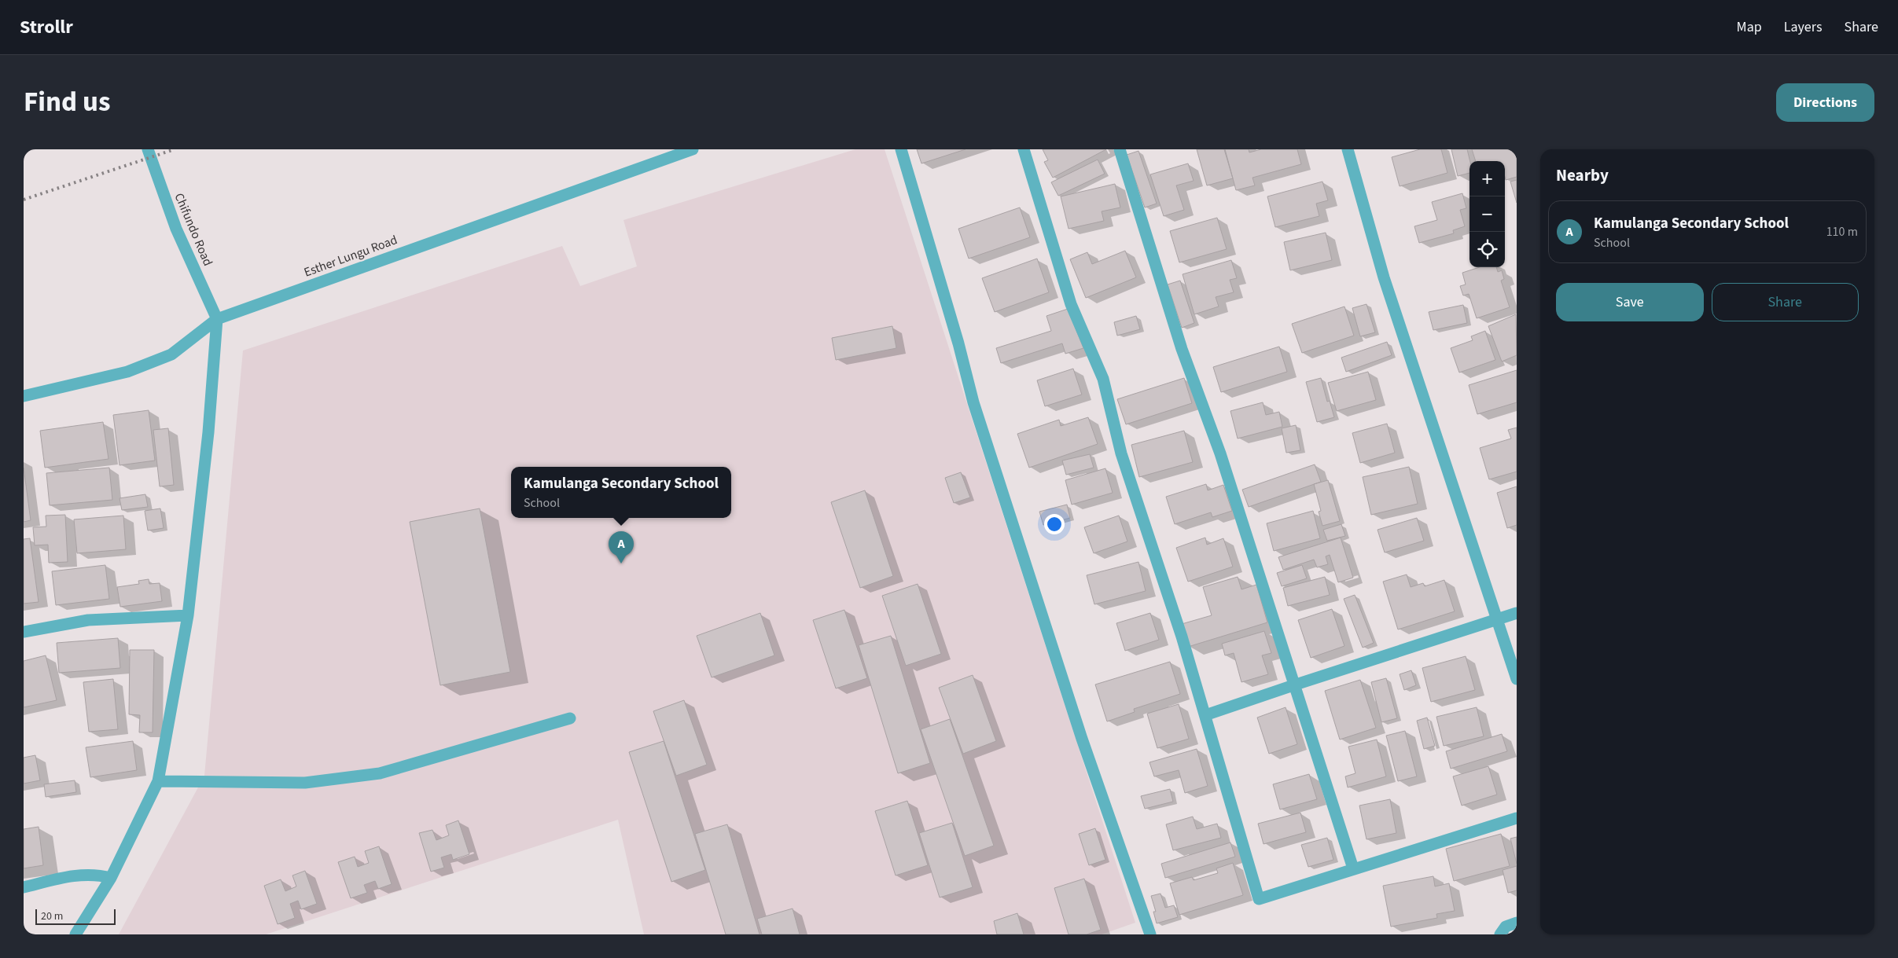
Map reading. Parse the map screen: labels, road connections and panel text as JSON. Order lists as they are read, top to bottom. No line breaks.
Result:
{"streets":{"street":["Chifundo Road","Esther Lungu Road"]},"crossings":[["Chifundo Road","Esther Lungu Road"]],"scale_bar":"20 m","page":{"header":"Strollr","nav":["Map","Layers","Share"],"title":"Find us","buttons":["Directions",["Save","Share"]],"heading":"Nearby","map_buttons":["+","−"],"list":[{"mark":"A","name":"Kamulanga Secondary School","note":"School","value":"110 m"}],"popup":["Kamulanga Secondary School","School"],"pins":"A","scale":"20 m"}}
